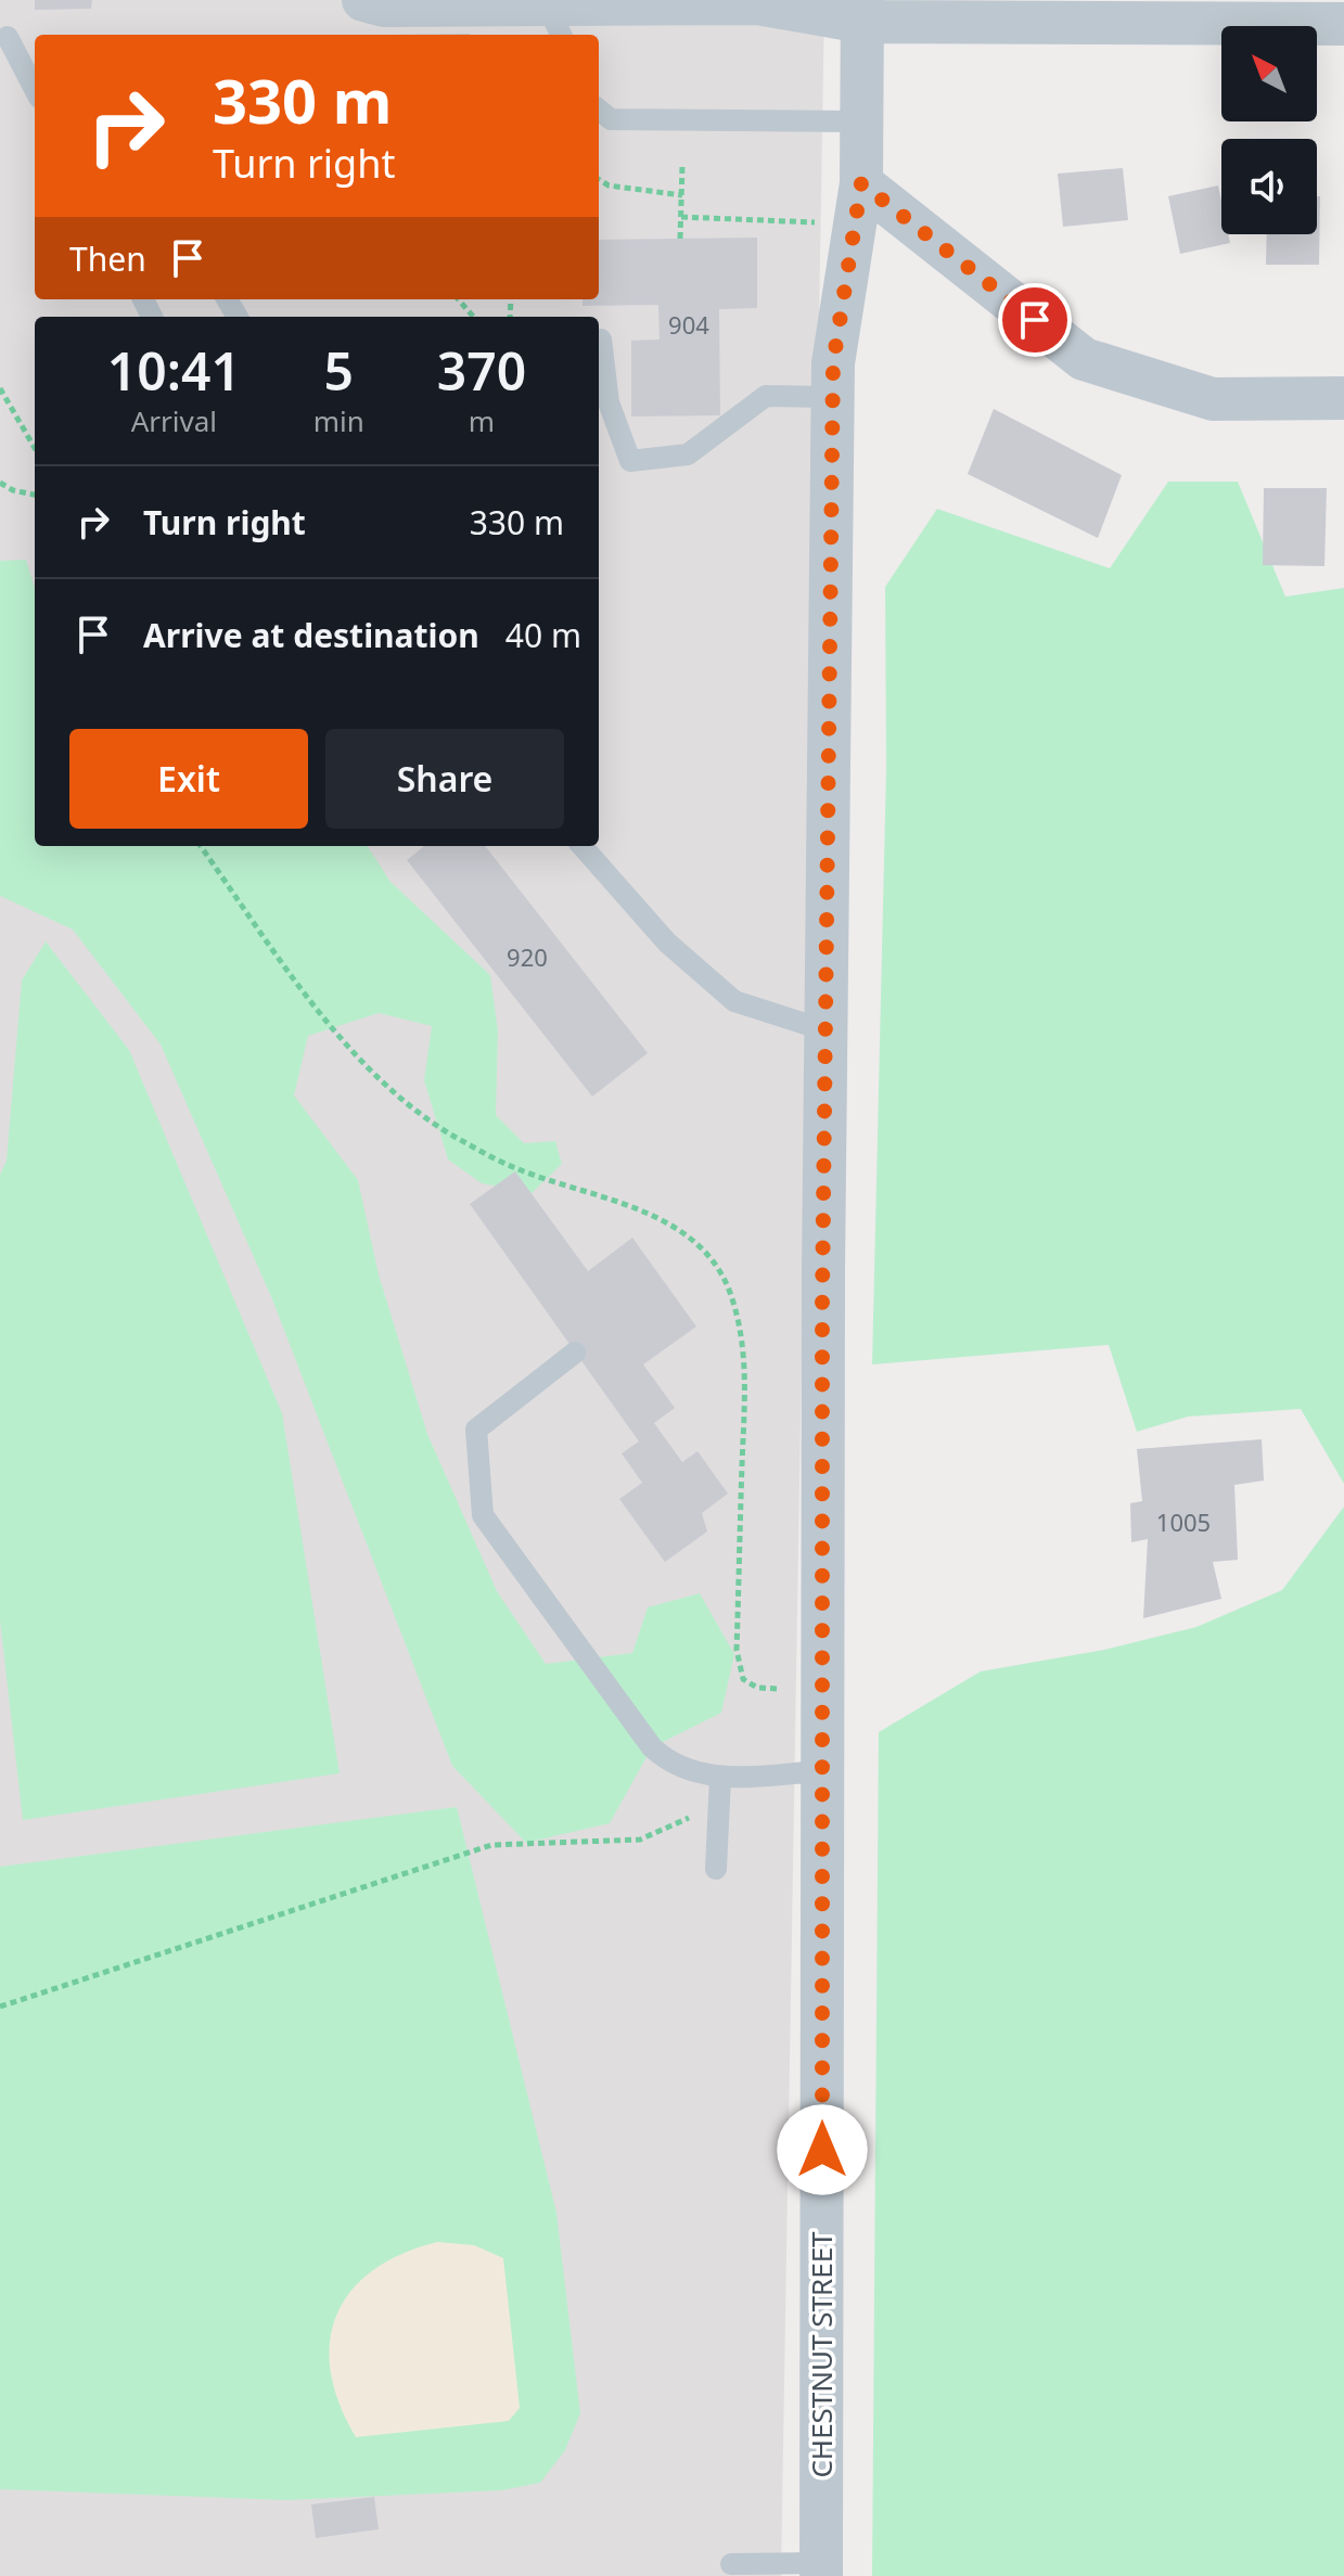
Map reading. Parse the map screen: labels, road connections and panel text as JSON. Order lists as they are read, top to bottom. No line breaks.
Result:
{"streets":{"street":["CHESTNUT STREET"]},"house_numbers":["904","920","1005"],"north":"top left","page":{"turn":["330 m","Turn right"],"then":"Then","eta":["10:41","Arrival","5","min","370","m"],"list":[{"name":"Turn right","value":"330 m"},{"name":"Arrive at destination","value":"40 m"}],"buttons":["Exit","Share"]}}
